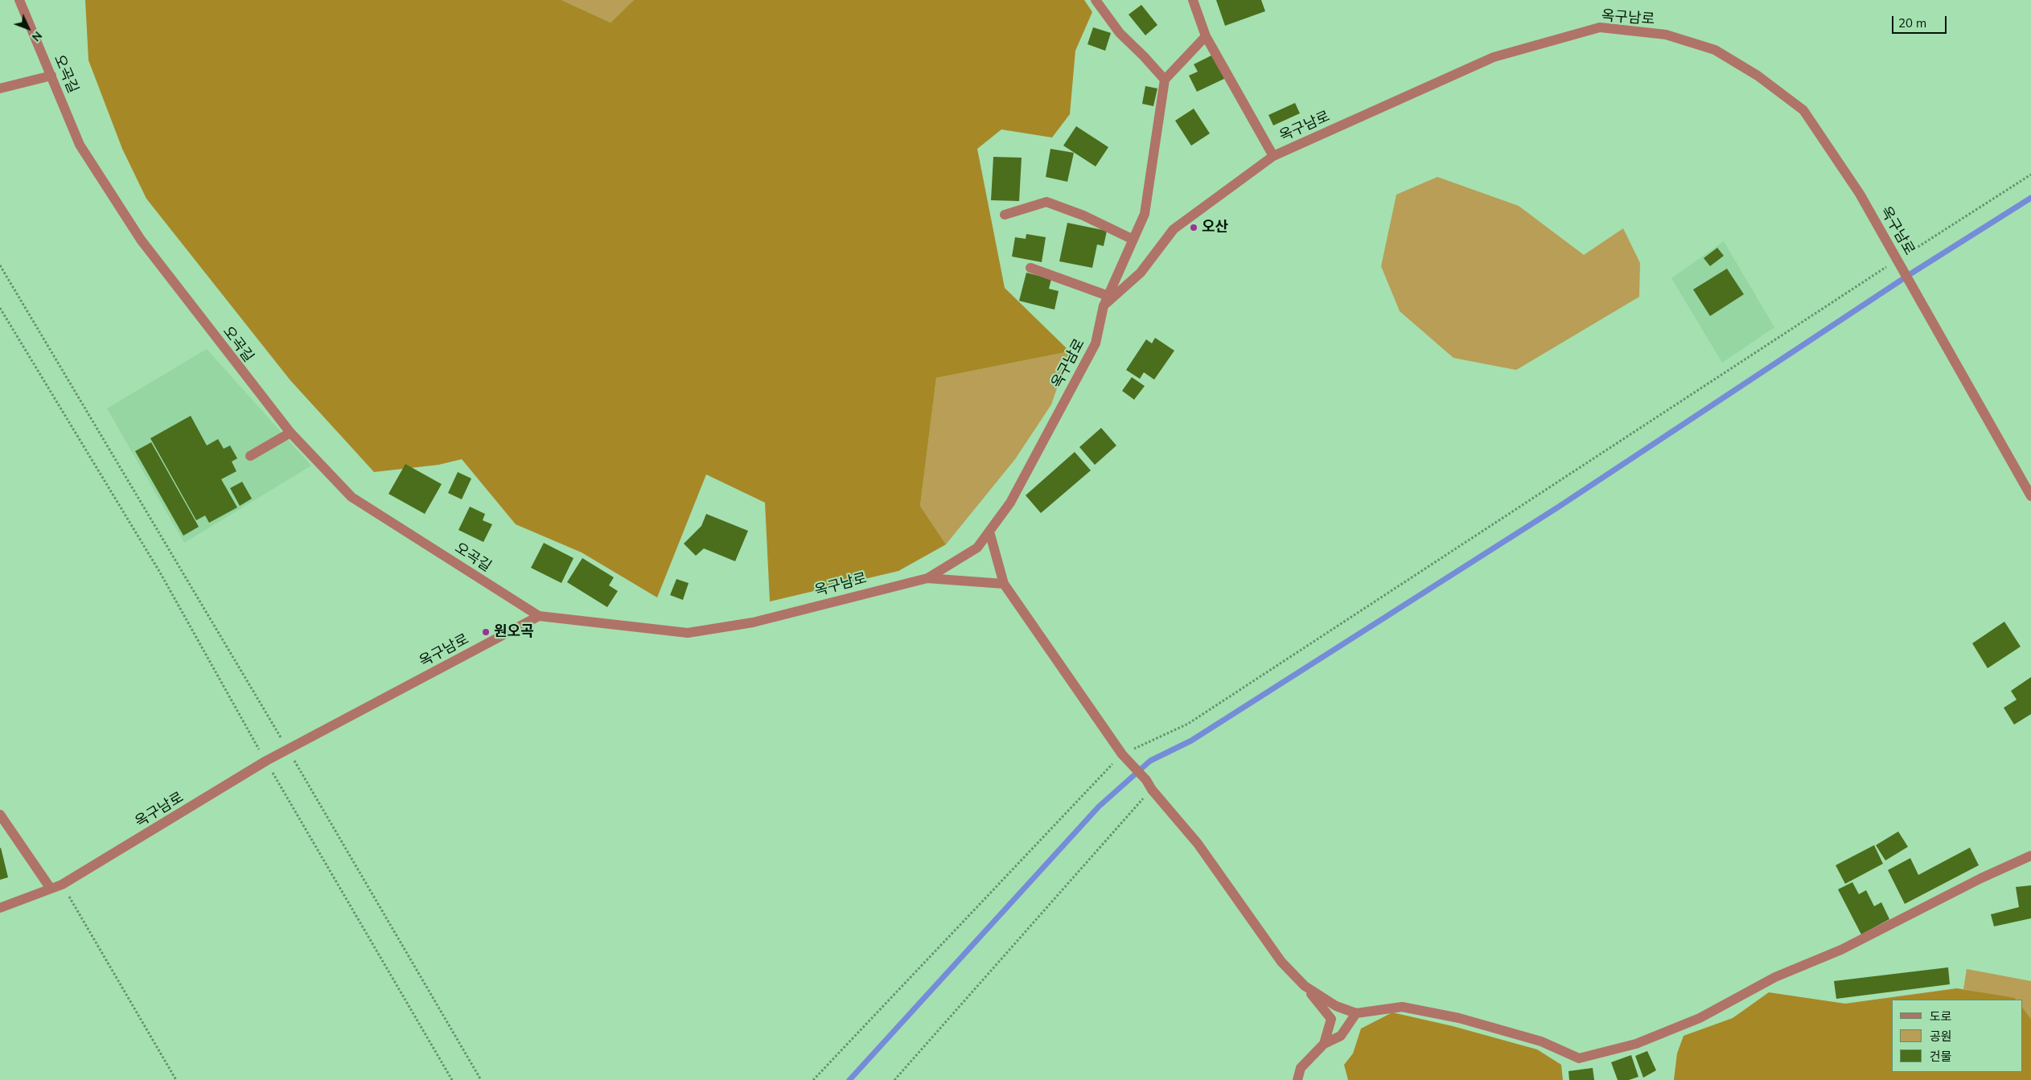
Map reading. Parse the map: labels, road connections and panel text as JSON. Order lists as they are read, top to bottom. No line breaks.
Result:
{"streets":{"street":["옥구남로","오곡길"]},"crossings":[["옥구남로","오곡길"]],"places":["오산","원오곡"],"legend":["도로","공원","건물"],"scale_bar":"20 m","north":"bottom right"}
